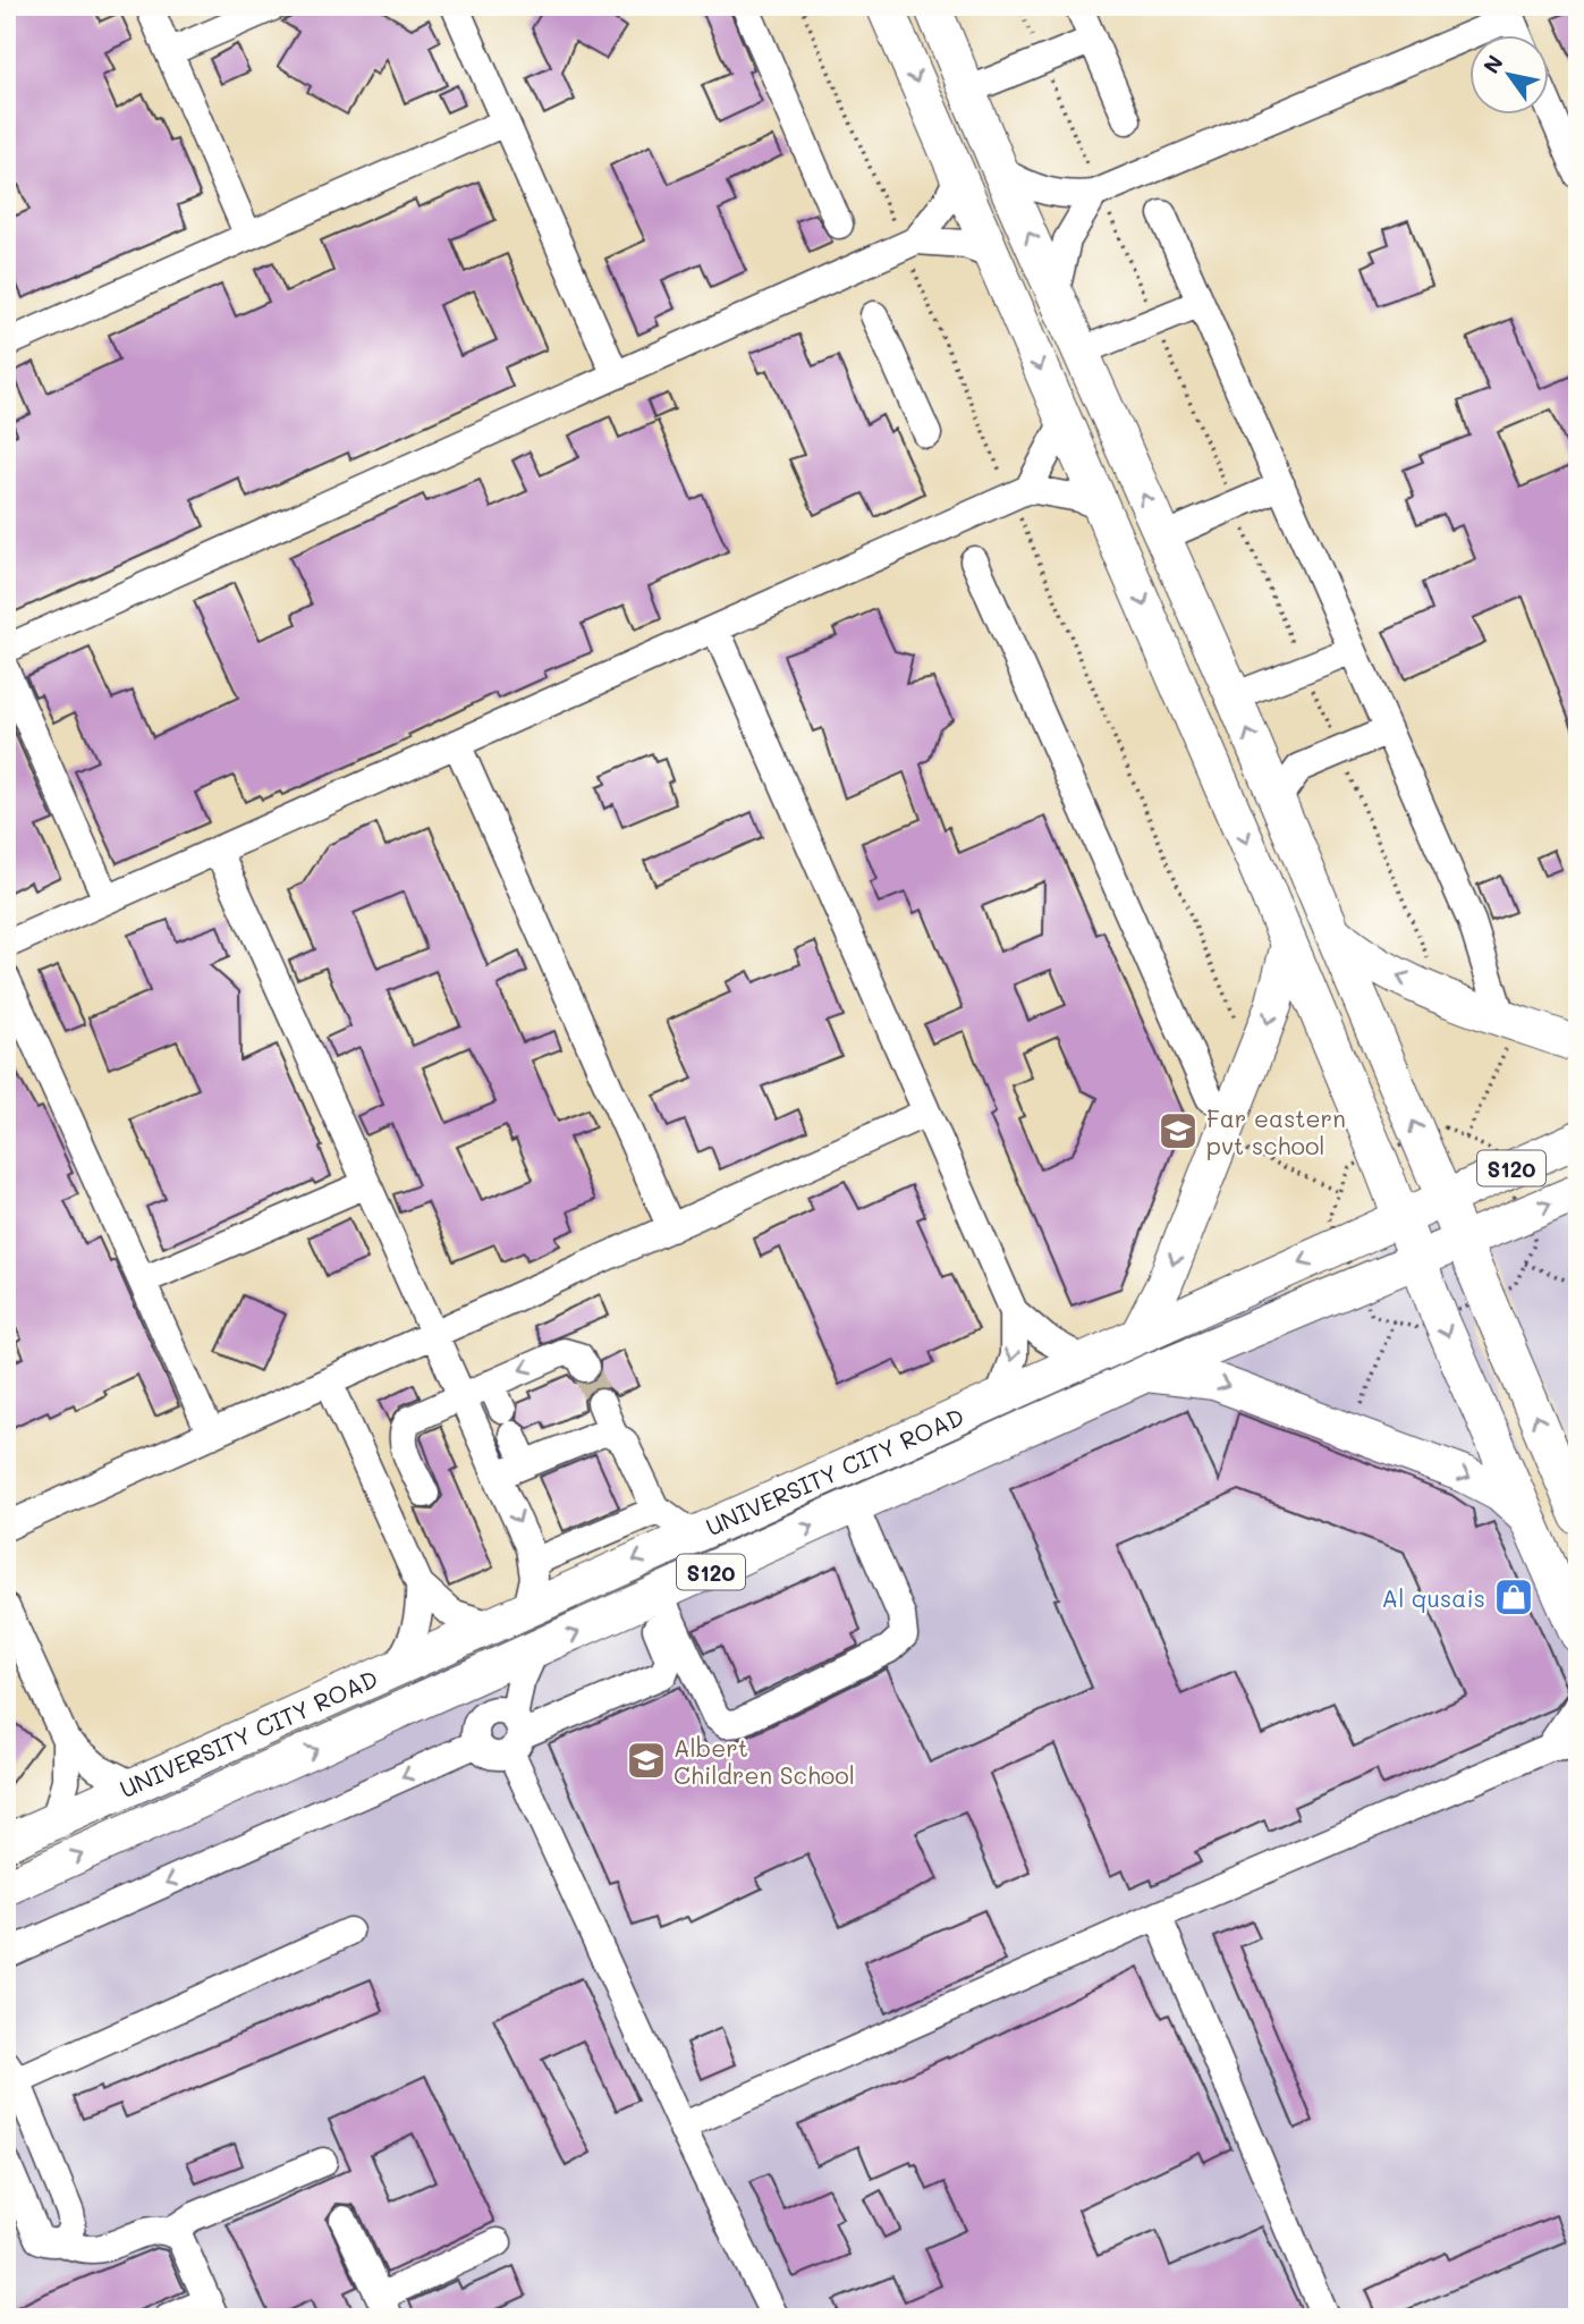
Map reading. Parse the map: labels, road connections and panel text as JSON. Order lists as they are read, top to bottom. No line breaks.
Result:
{"streets":{"main road":["S120","UNIVERSITY CITY ROAD"]},"places":{"school or university":["Far eastern pvt school","Albert Children School"],"shop":["Al qusais"]},"north":"top left"}
